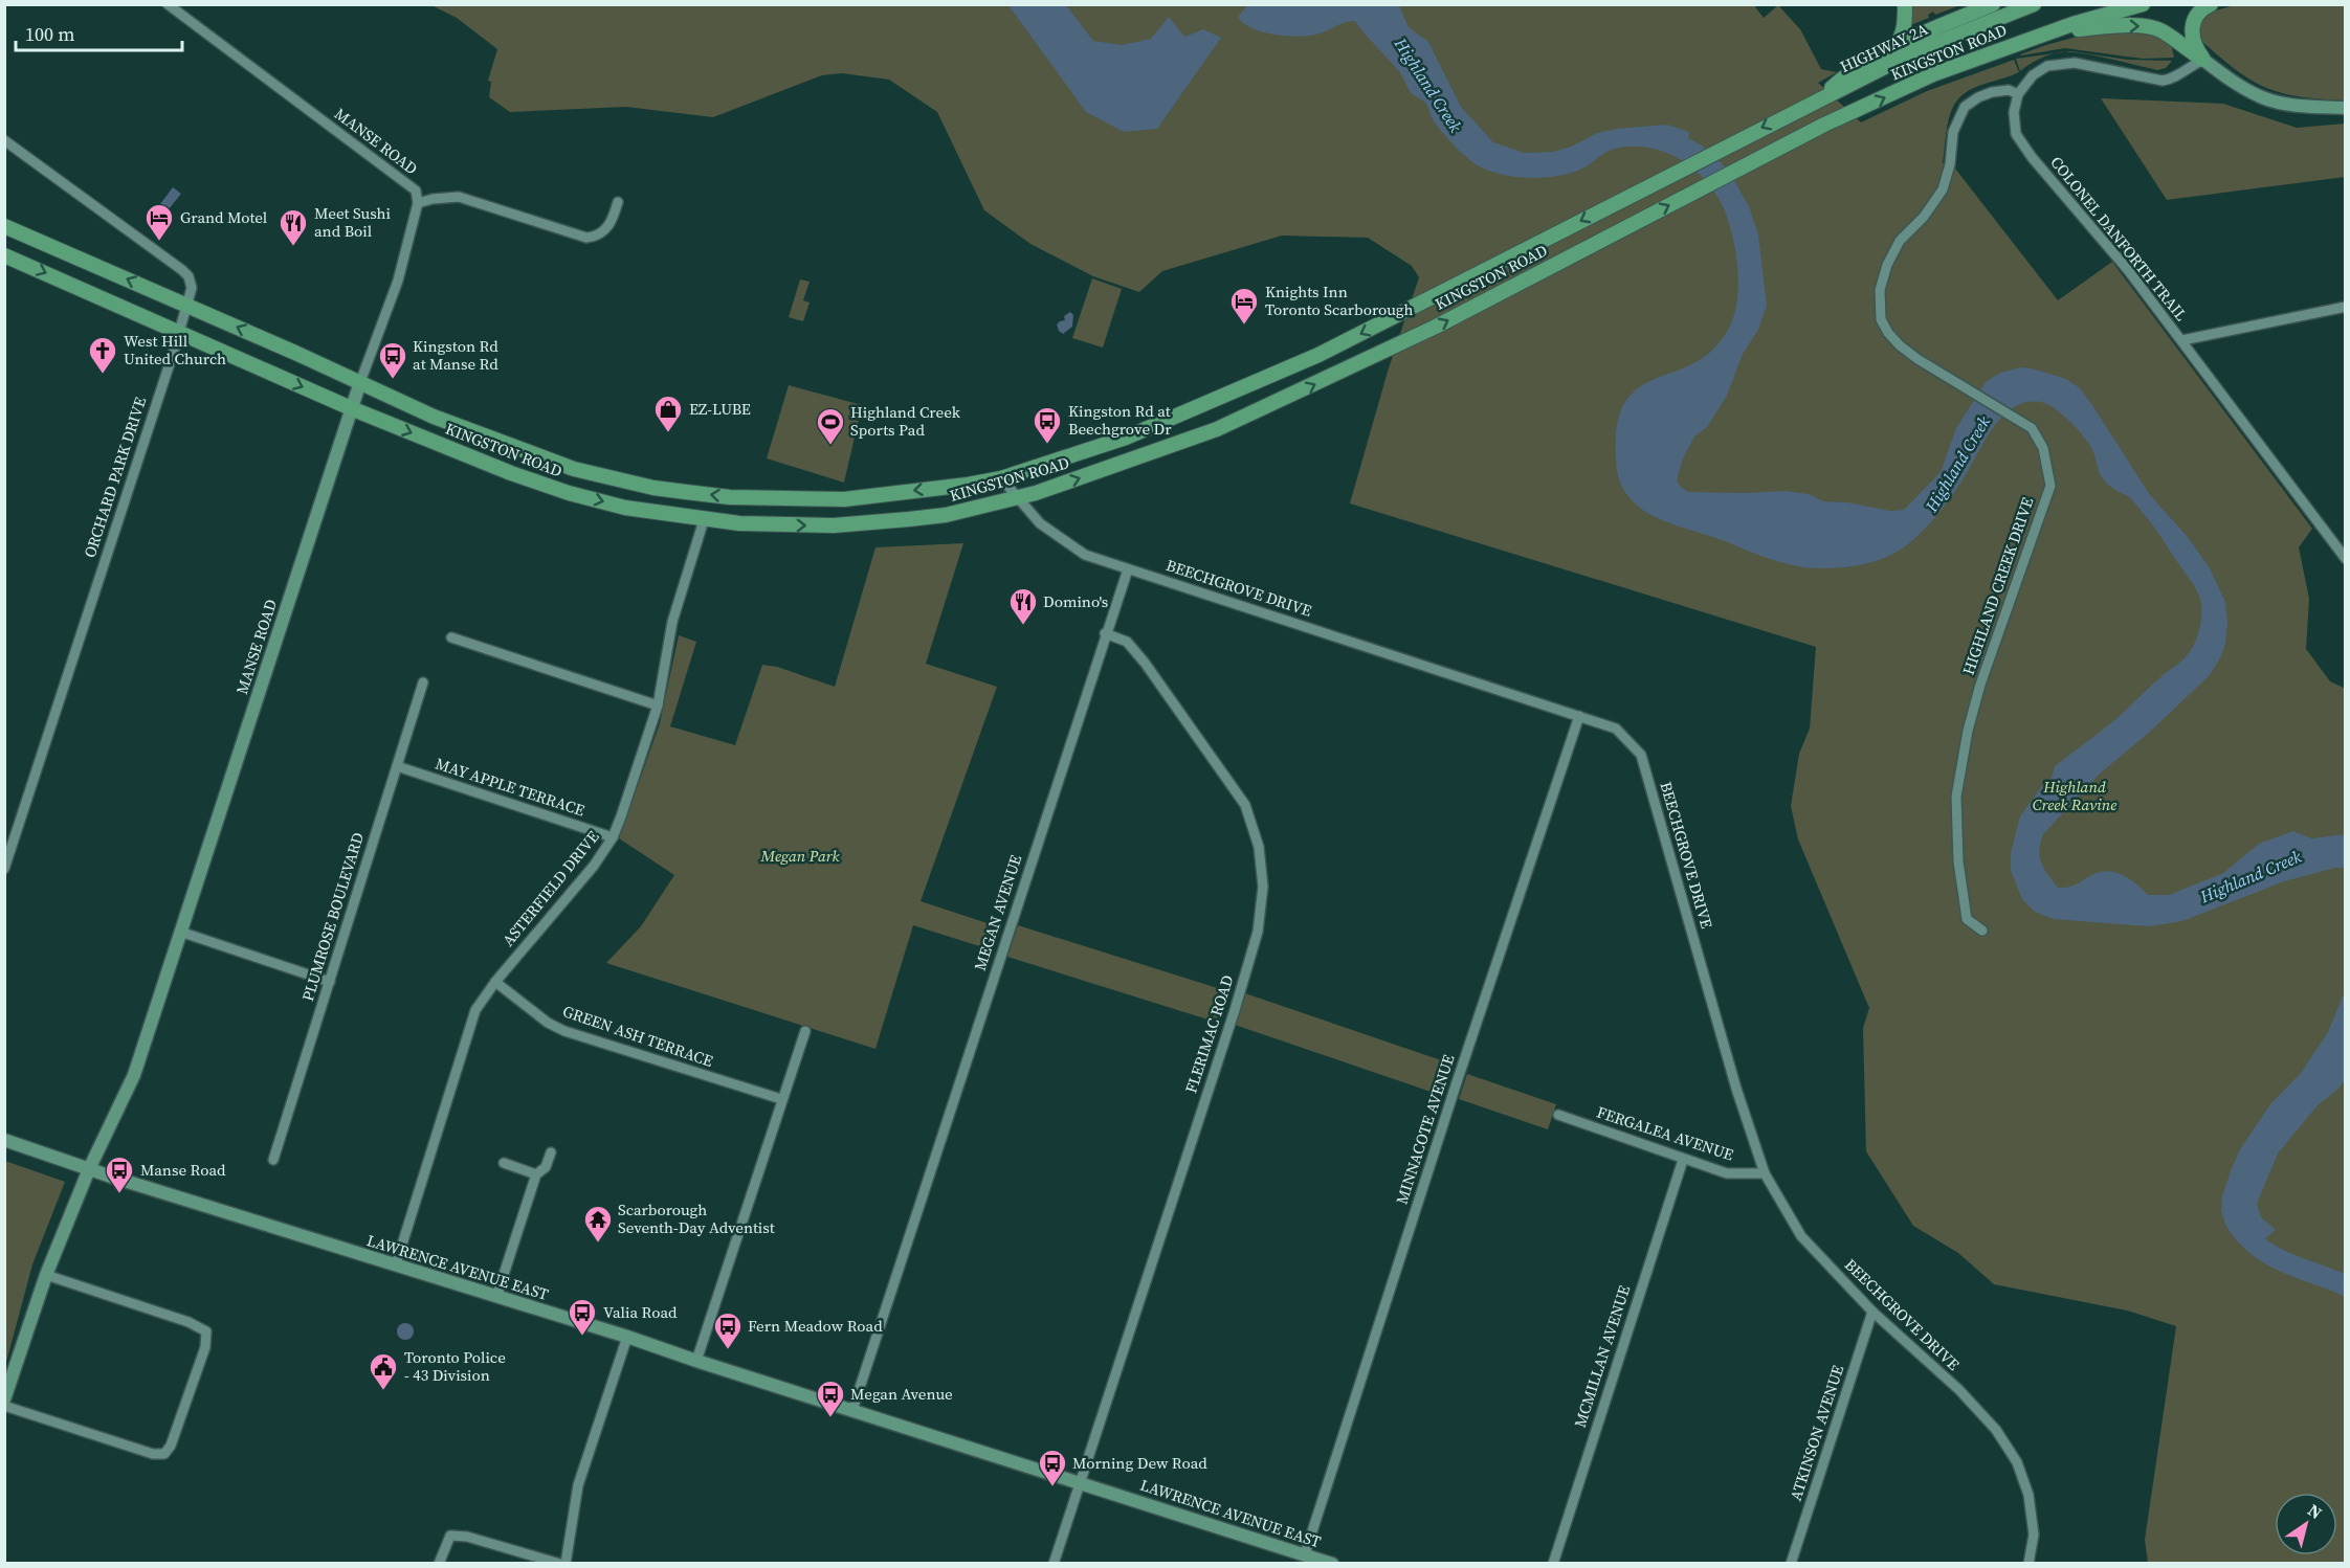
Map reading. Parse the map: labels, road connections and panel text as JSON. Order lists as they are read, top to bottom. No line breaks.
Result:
{"streets":{"main road":["HIGHWAY 2A","KINGSTON ROAD","MANSE ROAD","LAWRENCE AVENUE EAST"],"street":["COLONEL DANFORTH TRAIL","ORCHARD PARK DRIVE","HIGHLAND CREEK DRIVE","BEECHGROVE DRIVE","MAY APPLE TERRACE","ASTERFIELD DRIVE","MEGAN AVENUE","PLUMROSE BOULEVARD","FLERIMAC ROAD","GREEN ASH TERRACE","MINNACOTE AVENUE","FERGALEA AVENUE","MCMILLAN AVENUE","ATKINSON AVENUE"]},"crossings":[["HIGHWAY 2A","KINGSTON ROAD"],["KINGSTON ROAD","MANSE ROAD"],["KINGSTON ROAD","ORCHARD PARK DRIVE"],["KINGSTON ROAD","BEECHGROVE DRIVE"],["KINGSTON ROAD","ASTERFIELD DRIVE"],["MANSE ROAD","LAWRENCE AVENUE EAST"],["COLONEL DANFORTH TRAIL","HIGHLAND CREEK DRIVE"],["BEECHGROVE DRIVE","MEGAN AVENUE"],["BEECHGROVE DRIVE","MINNACOTE AVENUE"],["BEECHGROVE DRIVE","FERGALEA AVENUE"],["BEECHGROVE DRIVE","ATKINSON AVENUE"],["MAY APPLE TERRACE","ASTERFIELD DRIVE"],["MAY APPLE TERRACE","PLUMROSE BOULEVARD"],["ASTERFIELD DRIVE","GREEN ASH TERRACE"],["ASTERFIELD DRIVE","LAWRENCE AVENUE EAST"],["MEGAN AVENUE","FLERIMAC ROAD"],["MEGAN AVENUE","LAWRENCE AVENUE EAST"],["FLERIMAC ROAD","LAWRENCE AVENUE EAST"],["MINNACOTE AVENUE","LAWRENCE AVENUE EAST"],["FERGALEA AVENUE","MCMILLAN AVENUE"]],"water":["Highland Creek"],"parks":["Highland Creek Ravine","Megan Park"],"places":{"hotel":["Grand Motel","Knights Inn Toronto Scarborough"],"restaurant":["Meet Sushi and Boil","Domino's"],"church":["West Hill United Church"],"bus stop":["Kingston Rd at Manse Rd","Kingston Rd at Beechgrove Dr","Manse Road","Valia Road","Fern Meadow Road","Megan Avenue","Morning Dew Road"],"shop":["EZ-LUBE"],"sports":["Highland Creek Sports Pad"],"temple":["Scarborough Seventh-Day Adventist"],"public building":["Toronto Police - 43 Division"]},"scale_bar":"100 m","north":"top right"}
